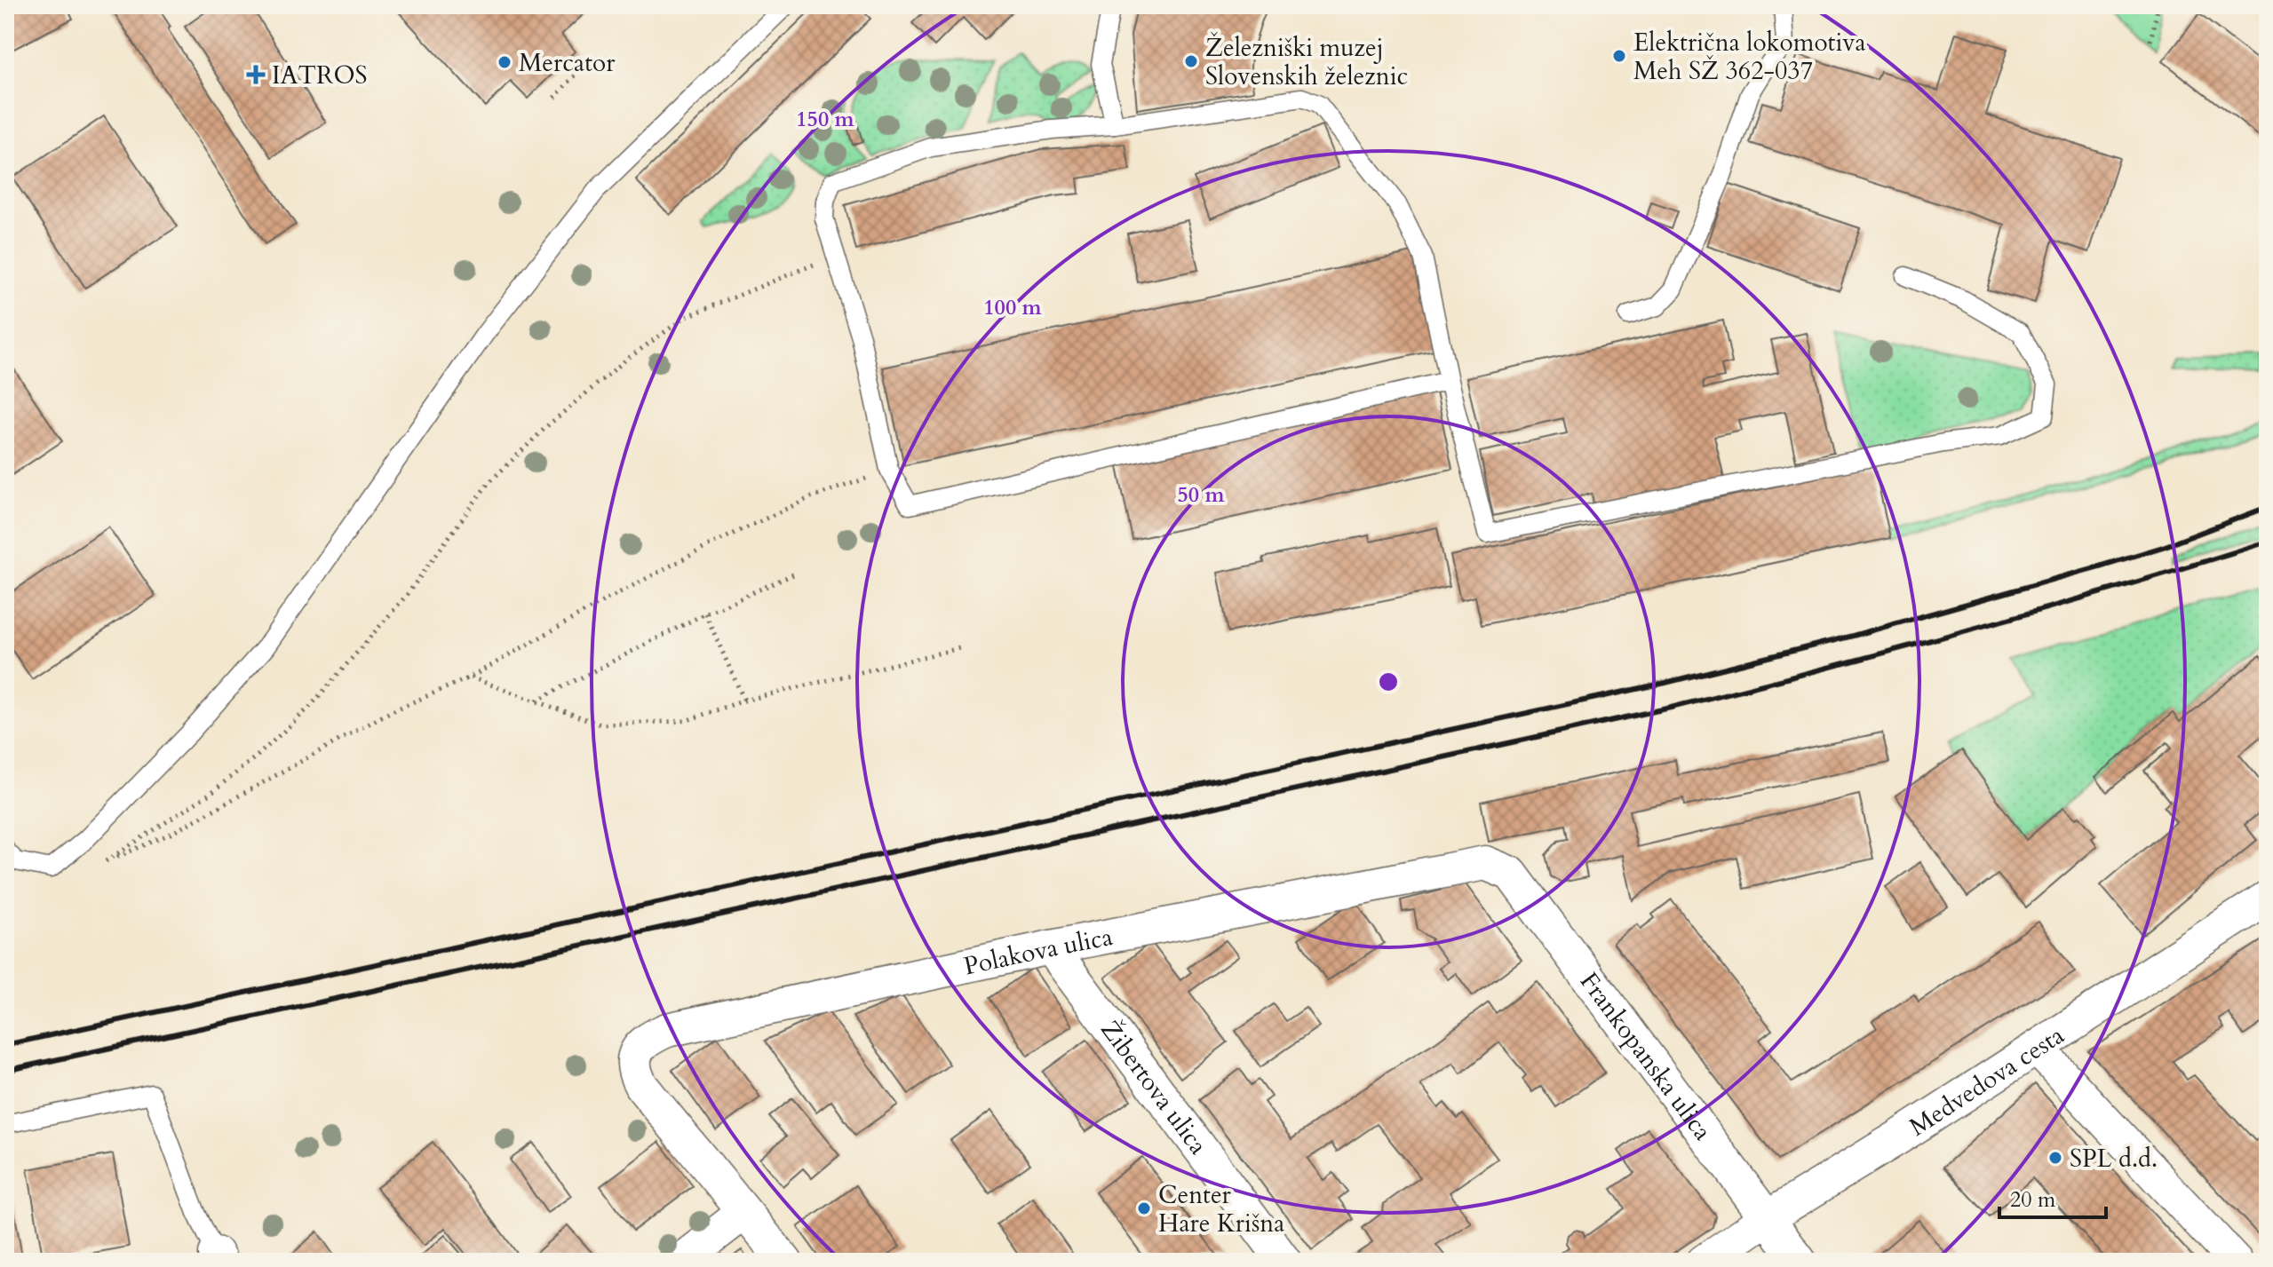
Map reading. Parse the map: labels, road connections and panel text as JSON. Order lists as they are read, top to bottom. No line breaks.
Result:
{"streets":{"street":["Polakova ulica","Frankopanska ulica","Medvedova cesta","Žibertova ulica"]},"crossings":[["Polakova ulica","Frankopanska ulica"],["Polakova ulica","Žibertova ulica"],["Frankopanska ulica","Medvedova cesta"]],"places":{"other":["Električna lokomotiva Meh SŽ 362-037","Železniški muzej Slovenskih železnic","Mercator","SPL d.d.","Center Hare Krišna"],"health":["IATROS"]},"scale_bar":"20 m","rings":["150 m","100 m","50 m"]}
